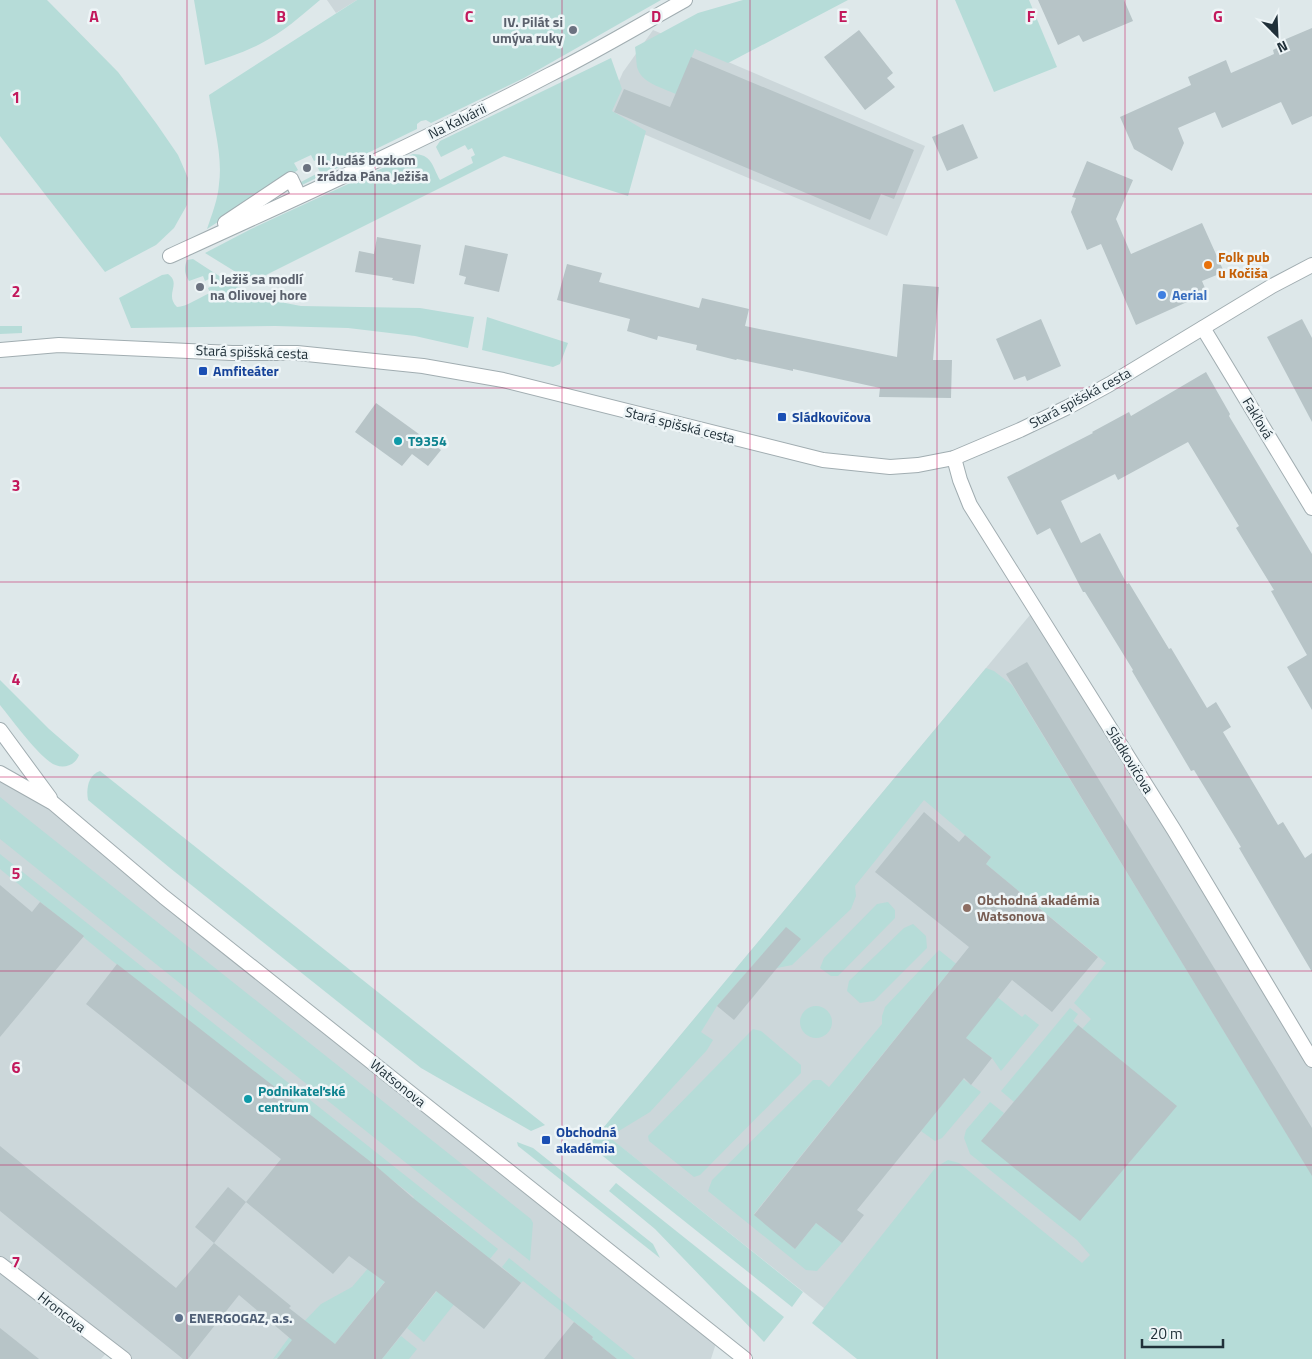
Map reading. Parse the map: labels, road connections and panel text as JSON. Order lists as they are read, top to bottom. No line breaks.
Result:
{"streets":{"street":["Na Kalvárii","Stará spišská cesta","Fakľová","Sládkovičova","Watsonova","Hroncova"]},"crossings":[["Stará spišská cesta","Fakľová"],["Stará spišská cesta","Sládkovičova"]],"places":{"other":["IV. Pilát si umýva ruky","II. Judáš bozkom zrádza Pána Ježiša","Folk pub u Kočiša","I. Ježiš sa modlí na Olivovej hore","Aerial","T9354","Obchodná akadémia Watsonova","Podnikateľské centrum","ENERGOGAZ, a.s."],"transit":["Amfiteáter","Sládkovičova","Obchodná akadémia"]},"scale_bar":"20 m","north":"bottom right","grid":{"columns":["A","B","C","D","E","F","G"],"rows":["1","2","3","4","5","6","7"]}}
